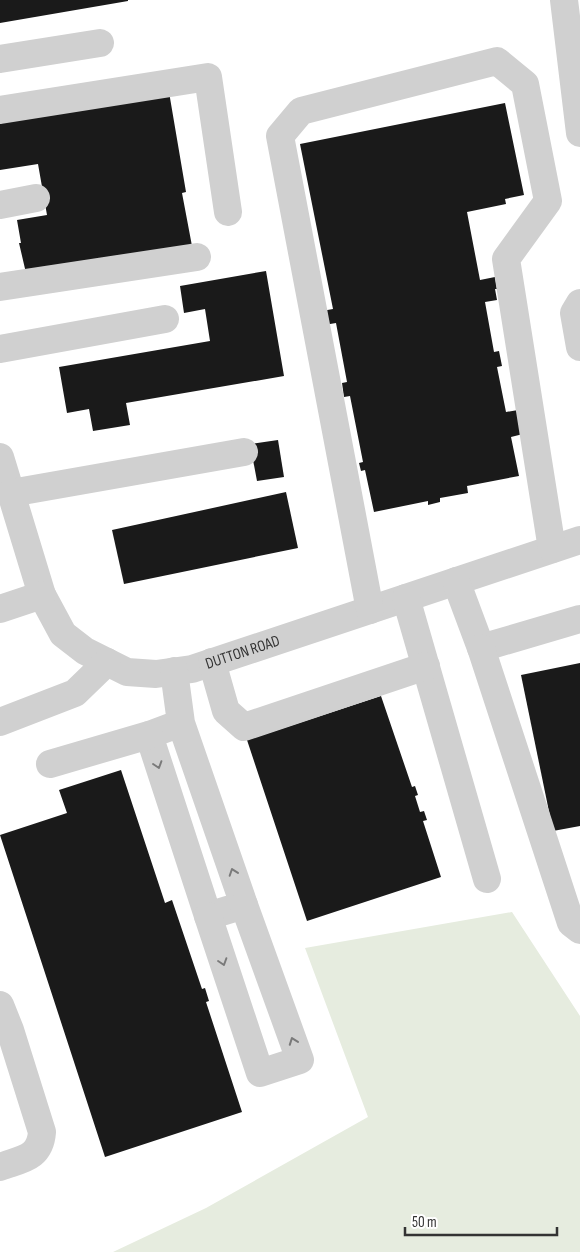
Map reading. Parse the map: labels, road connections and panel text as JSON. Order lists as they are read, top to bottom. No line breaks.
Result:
{"streets":{"street":["DUTTON ROAD"]},"scale_bar":"50 m"}
